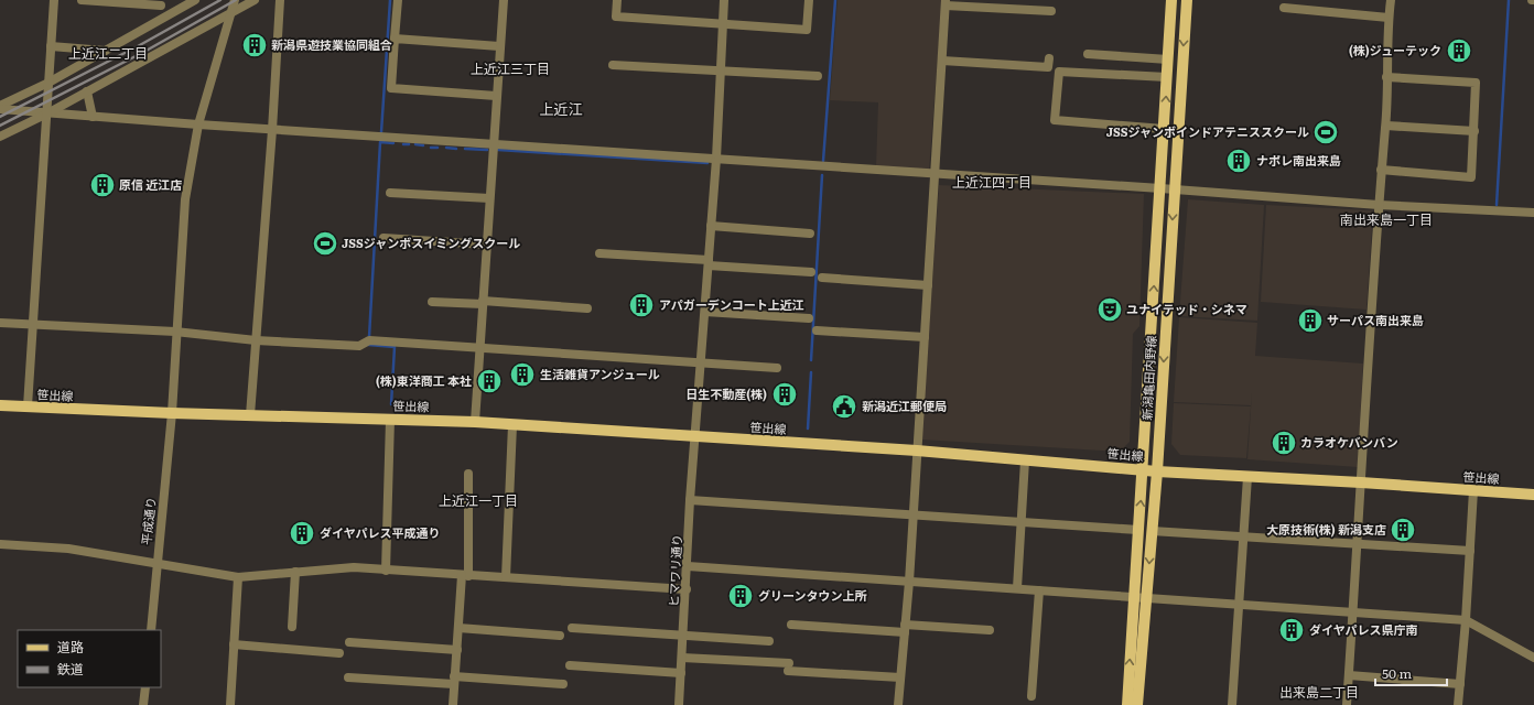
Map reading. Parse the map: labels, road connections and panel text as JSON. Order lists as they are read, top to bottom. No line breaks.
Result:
{"streets":{"main road":["新潟亀田内野線","笹出線"],"street":["平成通り","ヒマワリ通り"]},"crossings":[["新潟亀田内野線","笹出線"],["笹出線","平成通り"],["笹出線","ヒマワリ通り"]],"districts":["上近江二丁目","上近江三丁目","上近江","上近江四丁目","南出来島一丁目","上近江一丁目","出来島二丁目"],"places":{"building":["新潟県遊技業協同組合","(株)ジューテック","ナポレ南出来島","原信 近江店","アパガーデンコート上近江","サーパス南出来島","生活雑貨アンジュール","(株)東洋商工 本社","日生不動産(株)","カラオケバンバン","大原技術(株) 新潟支店","ダイヤパレス平成通り","グリーンタウン上所","ダイヤパレス県庁南"],"sports":["JSSジャンボインドアテニススクール","JSSジャンボスイミングスクール"],"theatre":["ユナイテッド・シネマ"],"public building":["新潟近江郵便局"]},"legend":["道路","鉄道"],"scale_bar":"50 m"}
